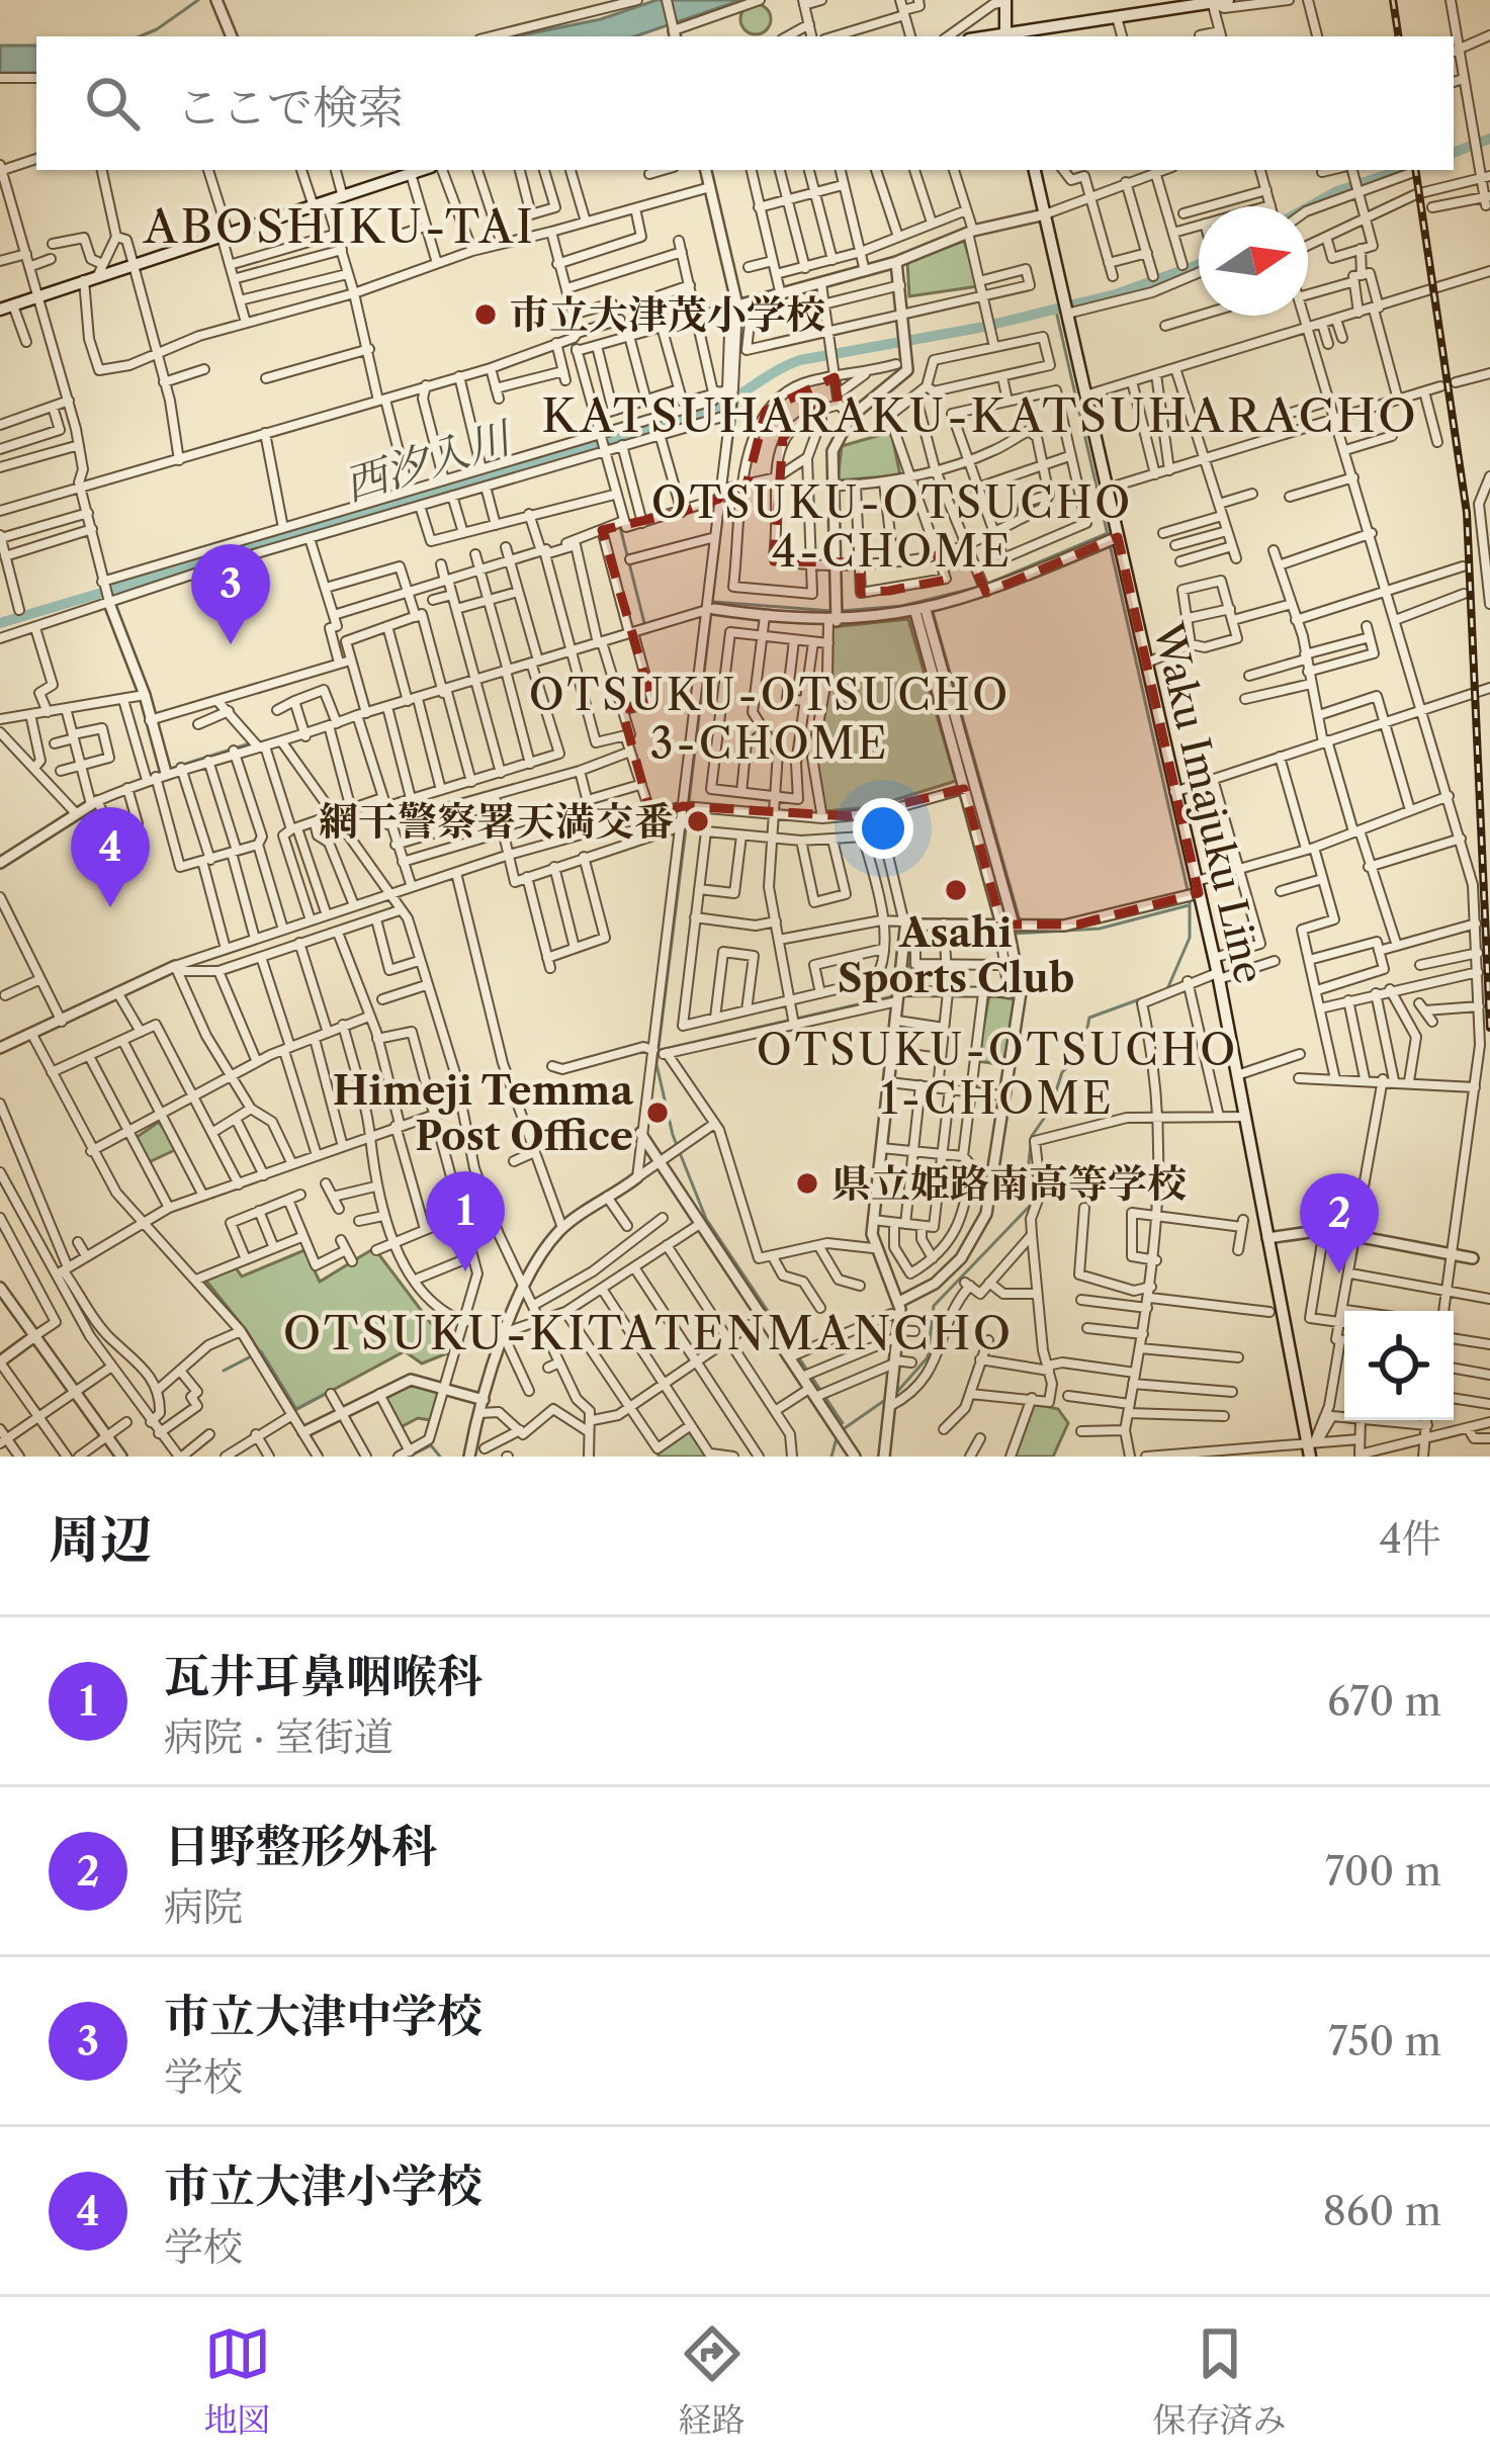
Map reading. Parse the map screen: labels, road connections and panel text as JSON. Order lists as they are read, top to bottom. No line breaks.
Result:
{"streets":{"main road":["Waku Imajuku Line"]},"districts":["ABOSHIKU-TAI","KATSUHARAKU-KATSUHARACHO","OTSUKU-OTSUCHO 4-CHOME","OTSUKU-OTSUCHO 3-CHOME","OTSUKU-OTSUCHO 1-CHOME","OTSUKU-KITATENMANCHO"],"water":["西汐入川"],"places":["市立大津茂小学校","網干警察署天満交番","Asahi Sports Club","Himeji Temma Post Office","県立姫路南高等学校"],"north":"right","page":{"search":"ここで検索","pins":["3","4","1","2"],"heading":["周辺","4件"],"list":[{"mark":"1","name":"瓦井耳鼻咽喉科","note":"病院 · 室街道","value":"670 m"},{"mark":"2","name":"日野整形外科","note":"病院","value":"700 m"},{"mark":"3","name":"市立大津中学校","note":"学校","value":"750 m"},{"mark":"4","name":"市立大津小学校","note":"学校","value":"860 m"}],"nav":["地図","経路","保存済み"]}}
